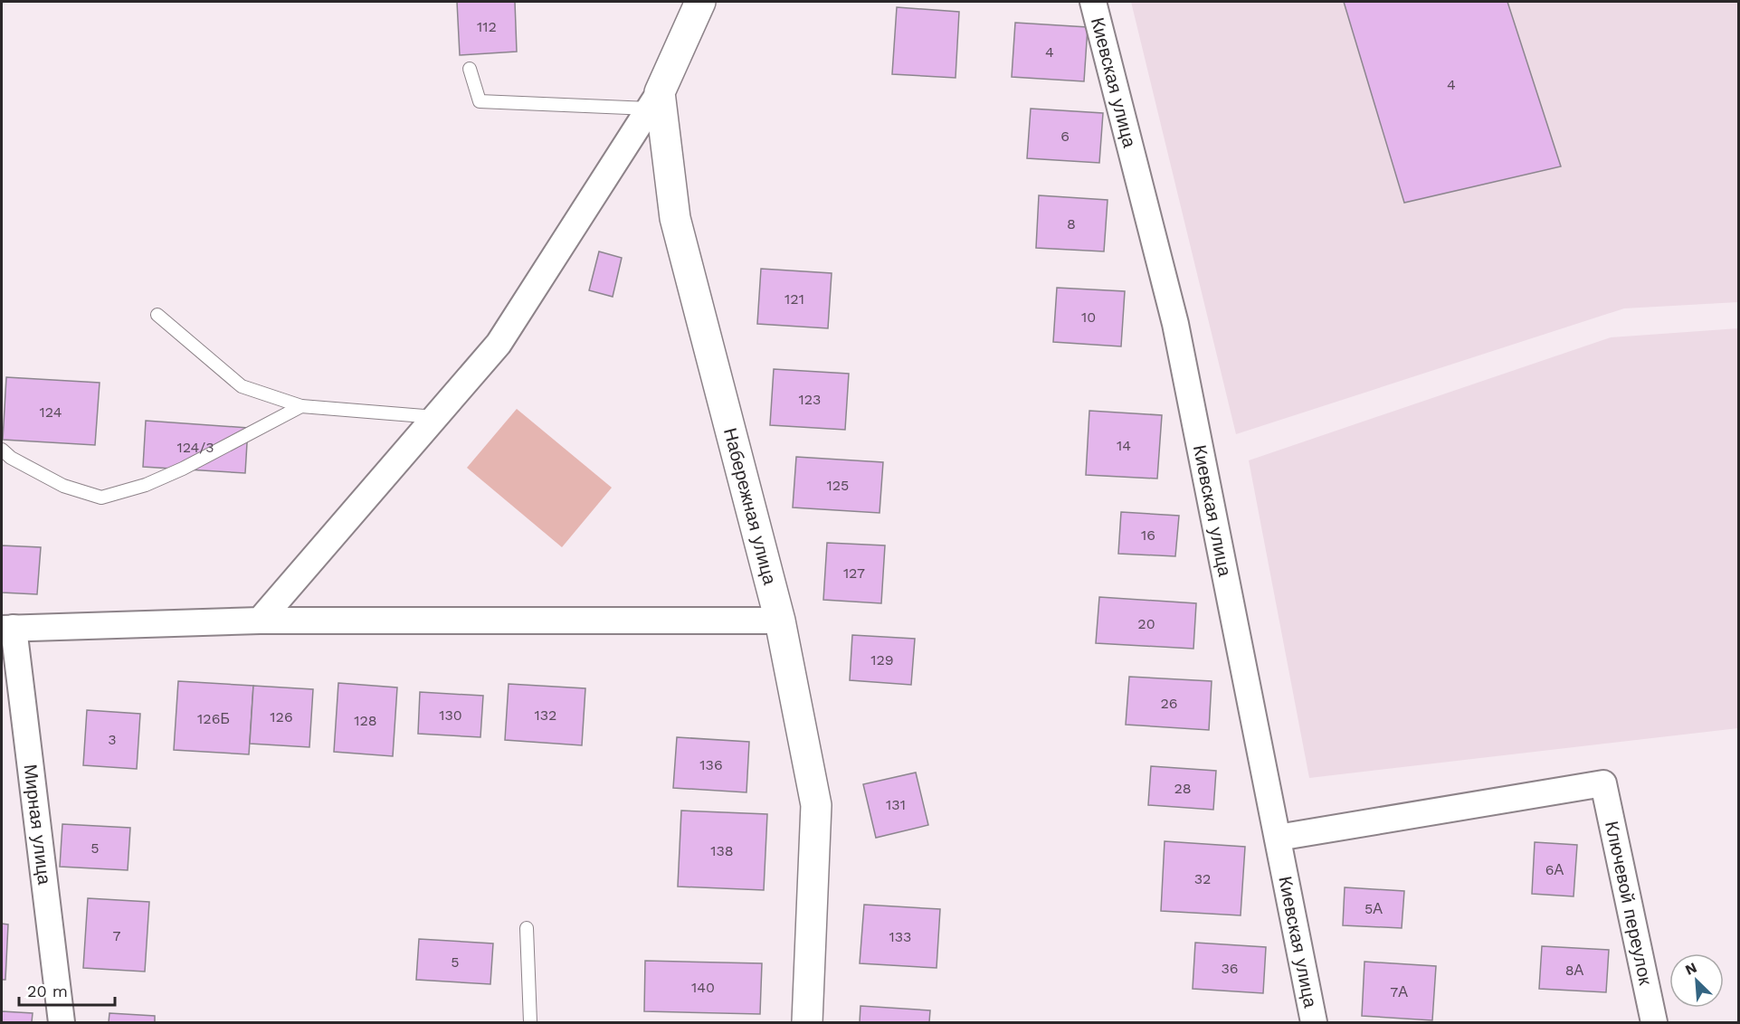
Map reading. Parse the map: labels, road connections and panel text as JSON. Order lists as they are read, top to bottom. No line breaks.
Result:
{"streets":{"street":["Киевская улица","Набережная улица","Мирная улица","Ключевой переулок"]},"crossings":[["Киевская улица","Ключевой переулок"]],"house_numbers":["112","4","4","6","8","121","10","123","124","14","124/3","125","16","127","20","129","26","130","132","126","126Б","128","3","136","28","131","5","138","6А","32","5А","7","133","5","36","8А","140","7А"],"scale_bar":"20 m","north":"top left"}
